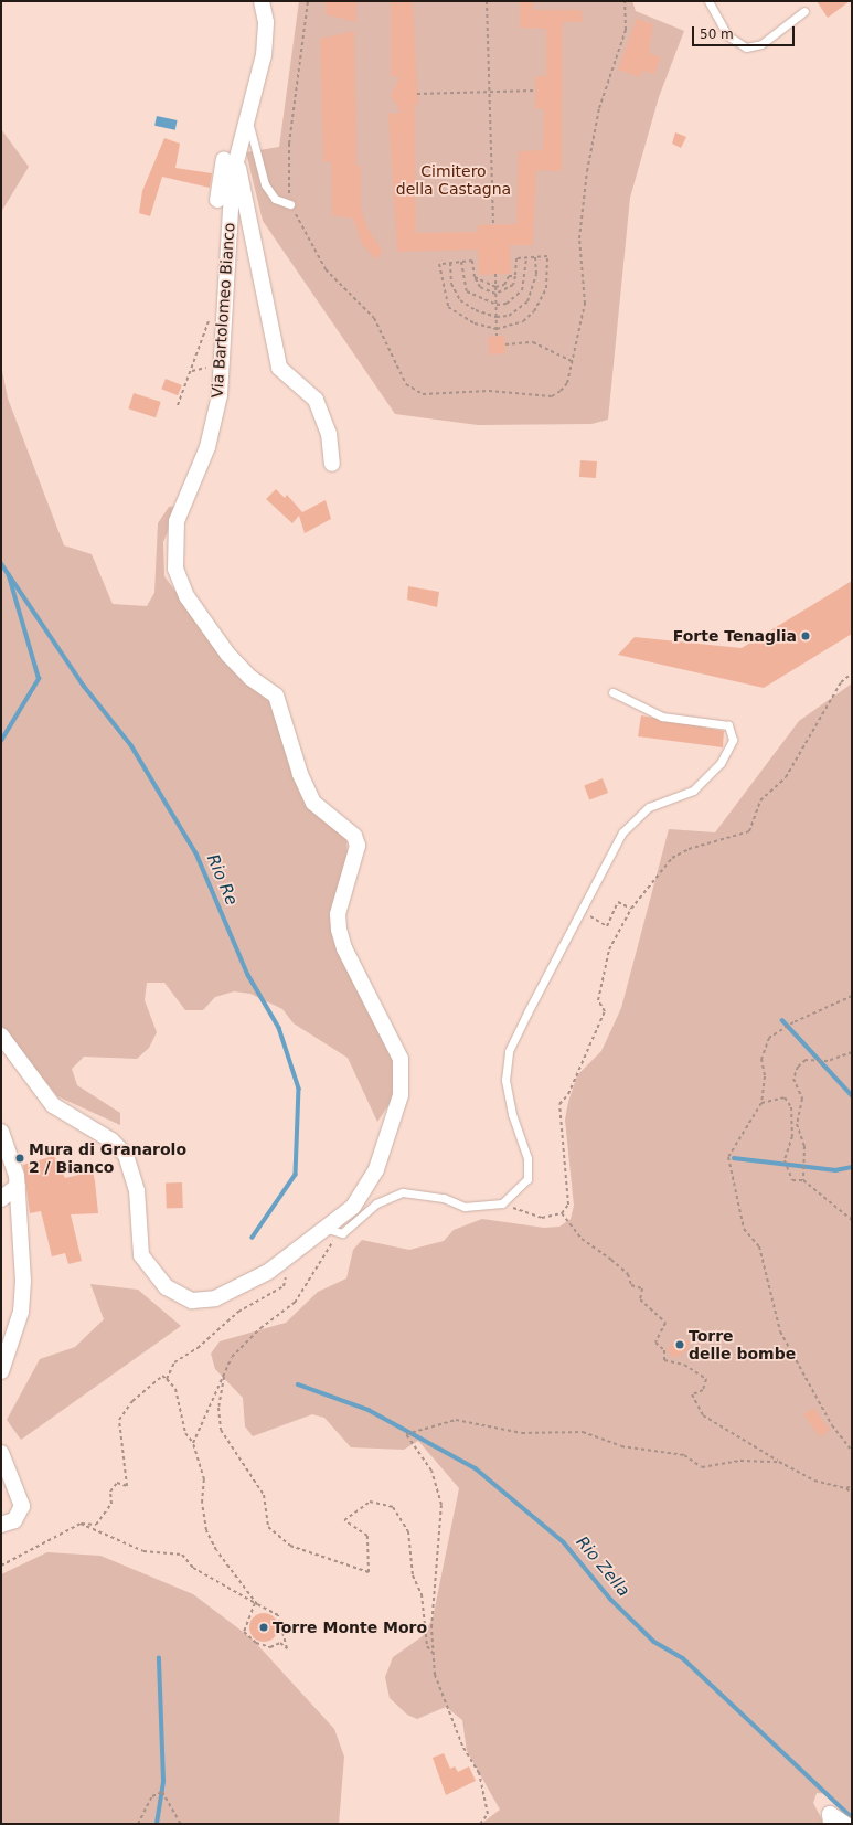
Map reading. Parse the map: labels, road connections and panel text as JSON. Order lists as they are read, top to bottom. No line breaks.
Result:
{"streets":{"street":["Via Bartolomeo Bianco"]},"water":["Rio Re","Rio Zella"],"parks":["Cimitero della Castagna"],"places":["Forte Tenaglia","Mura di Granarolo 2 / Bianco","Torre delle bombe","Torre Monte Moro"],"scale_bar":"50 m"}
